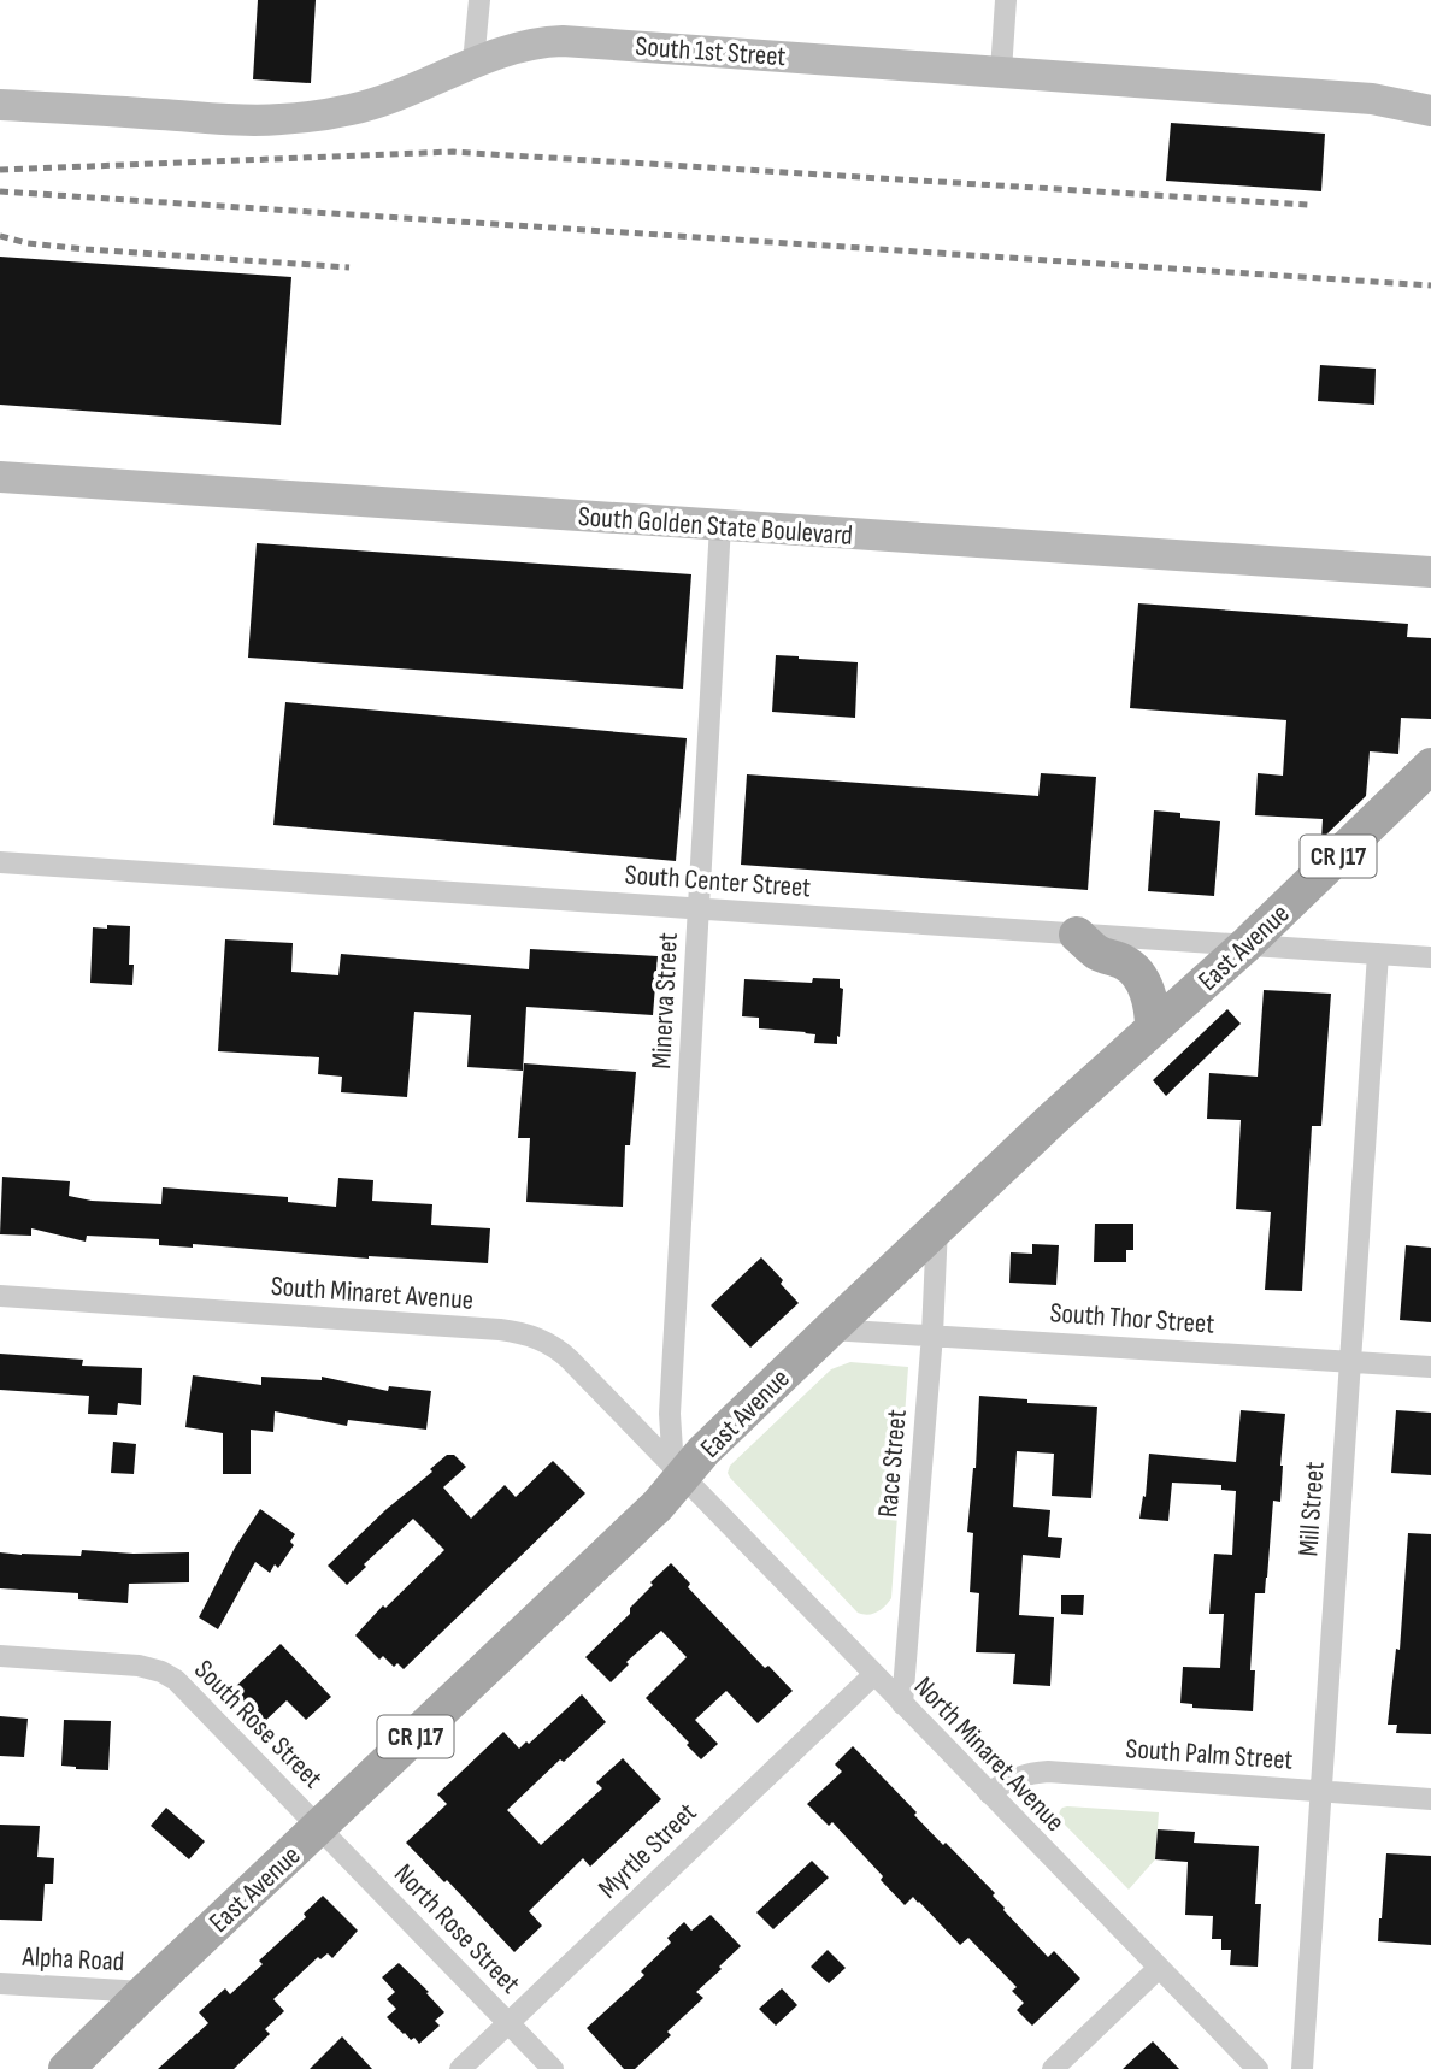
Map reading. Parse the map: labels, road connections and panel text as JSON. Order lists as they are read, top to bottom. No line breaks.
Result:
{"streets":{"main road":["CR J17","East Avenue"],"street":["South 1st Street","South Golden State Boulevard","South Center Street","Minerva Street","South Minaret Avenue","South Thor Street","Race Street","Mill Street","South Rose Street","North Minaret Avenue","South Palm Street","Myrtle Street","North Rose Street","Alpha Road"]},"crossings":[["South Golden State Boulevard","Minerva Street"],["South Center Street","East Avenue"],["South Center Street","Minerva Street"],["South Center Street","Mill Street"],["East Avenue","Minerva Street"],["East Avenue","South Minaret Avenue"],["East Avenue","South Thor Street"],["East Avenue","Race Street"],["East Avenue","South Rose Street"],["East Avenue","North Minaret Avenue"],["East Avenue","North Rose Street"],["East Avenue","Alpha Road"],["Minerva Street","South Minaret Avenue"],["Minerva Street","North Minaret Avenue"],["South Minaret Avenue","North Minaret Avenue"],["South Thor Street","Race Street"],["South Thor Street","Mill Street"],["Race Street","North Minaret Avenue"],["Mill Street","South Palm Street"],["South Rose Street","North Rose Street"],["North Minaret Avenue","South Palm Street"],["North Minaret Avenue","Myrtle Street"],["Myrtle Street","North Rose Street"]]}
